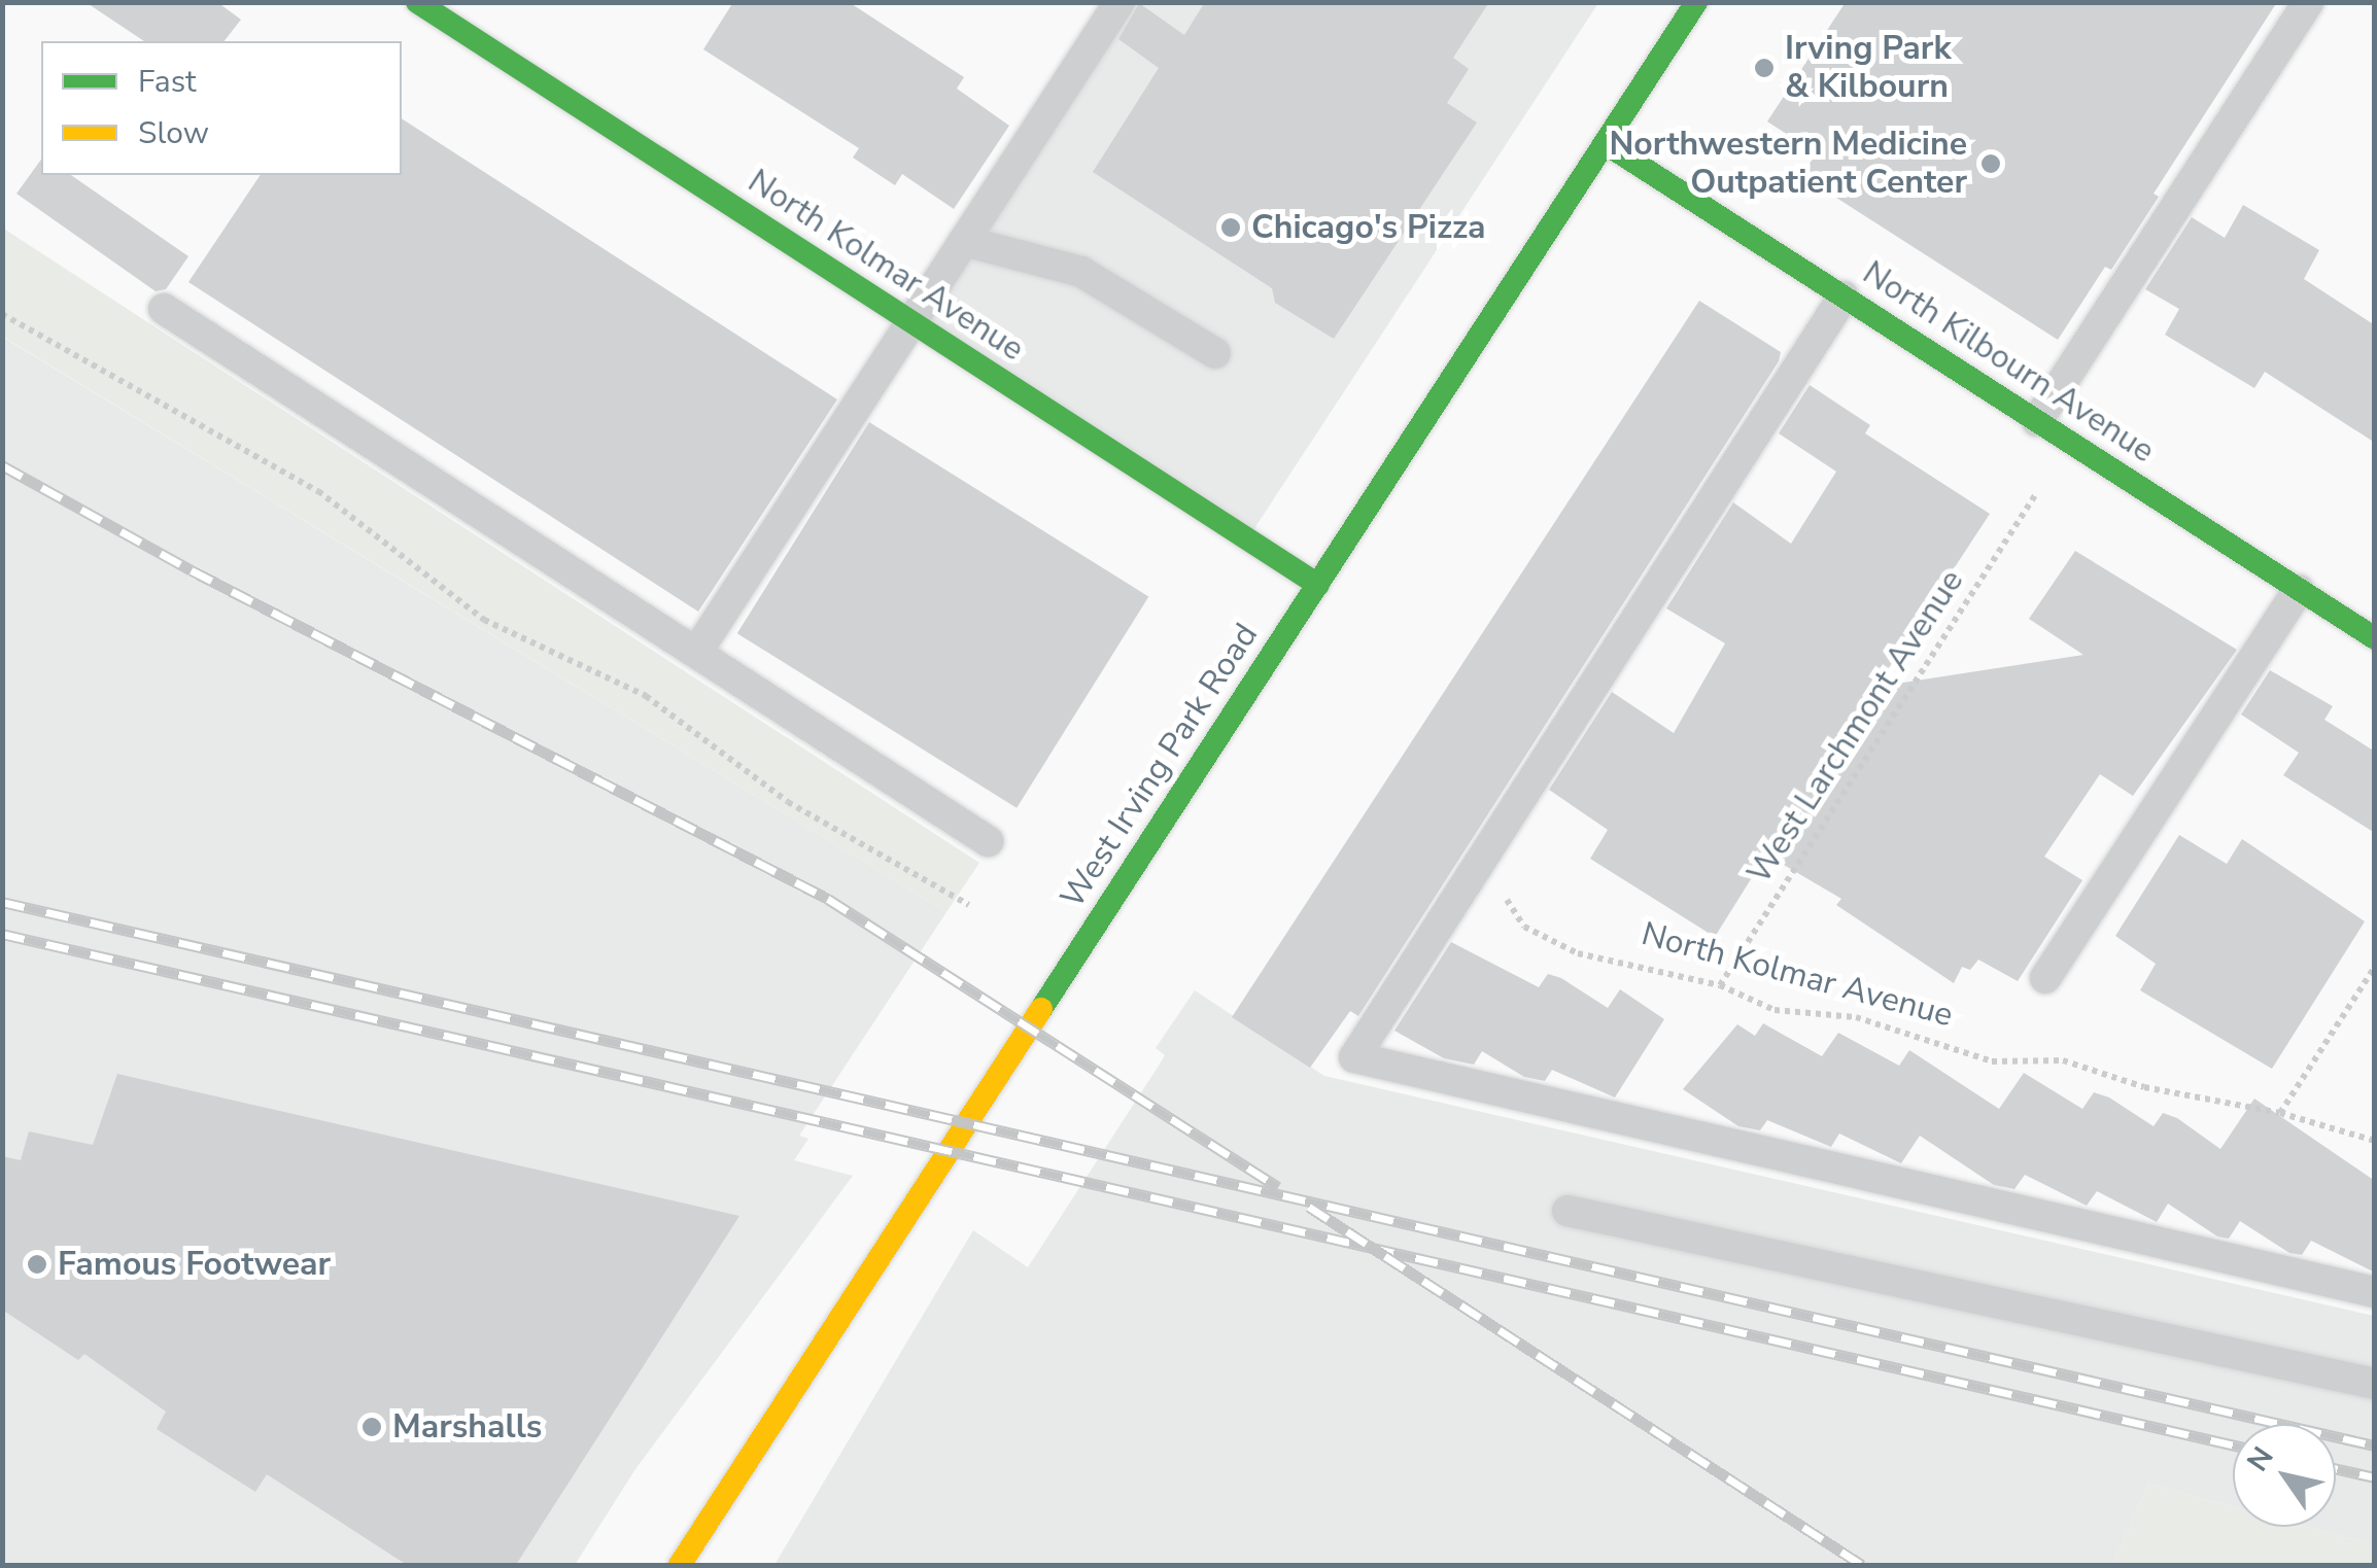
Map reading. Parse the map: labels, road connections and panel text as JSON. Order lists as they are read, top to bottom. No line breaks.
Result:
{"streets":{"street":["North Kolmar Avenue","North Kilbourn Avenue","West Irving Park Road"],"path":["West Larchmont Avenue"]},"crossings":[["North Kolmar Avenue","West Larchmont Avenue"],["North Kolmar Avenue","West Irving Park Road"],["North Kilbourn Avenue","West Irving Park Road"]],"places":["Irving Park & Kilbourn","Northwestern Medicine Outpatient Center","Chicago's Pizza","Famous Footwear","Marshalls"],"legend":["Fast","Slow"],"north":"top left"}
